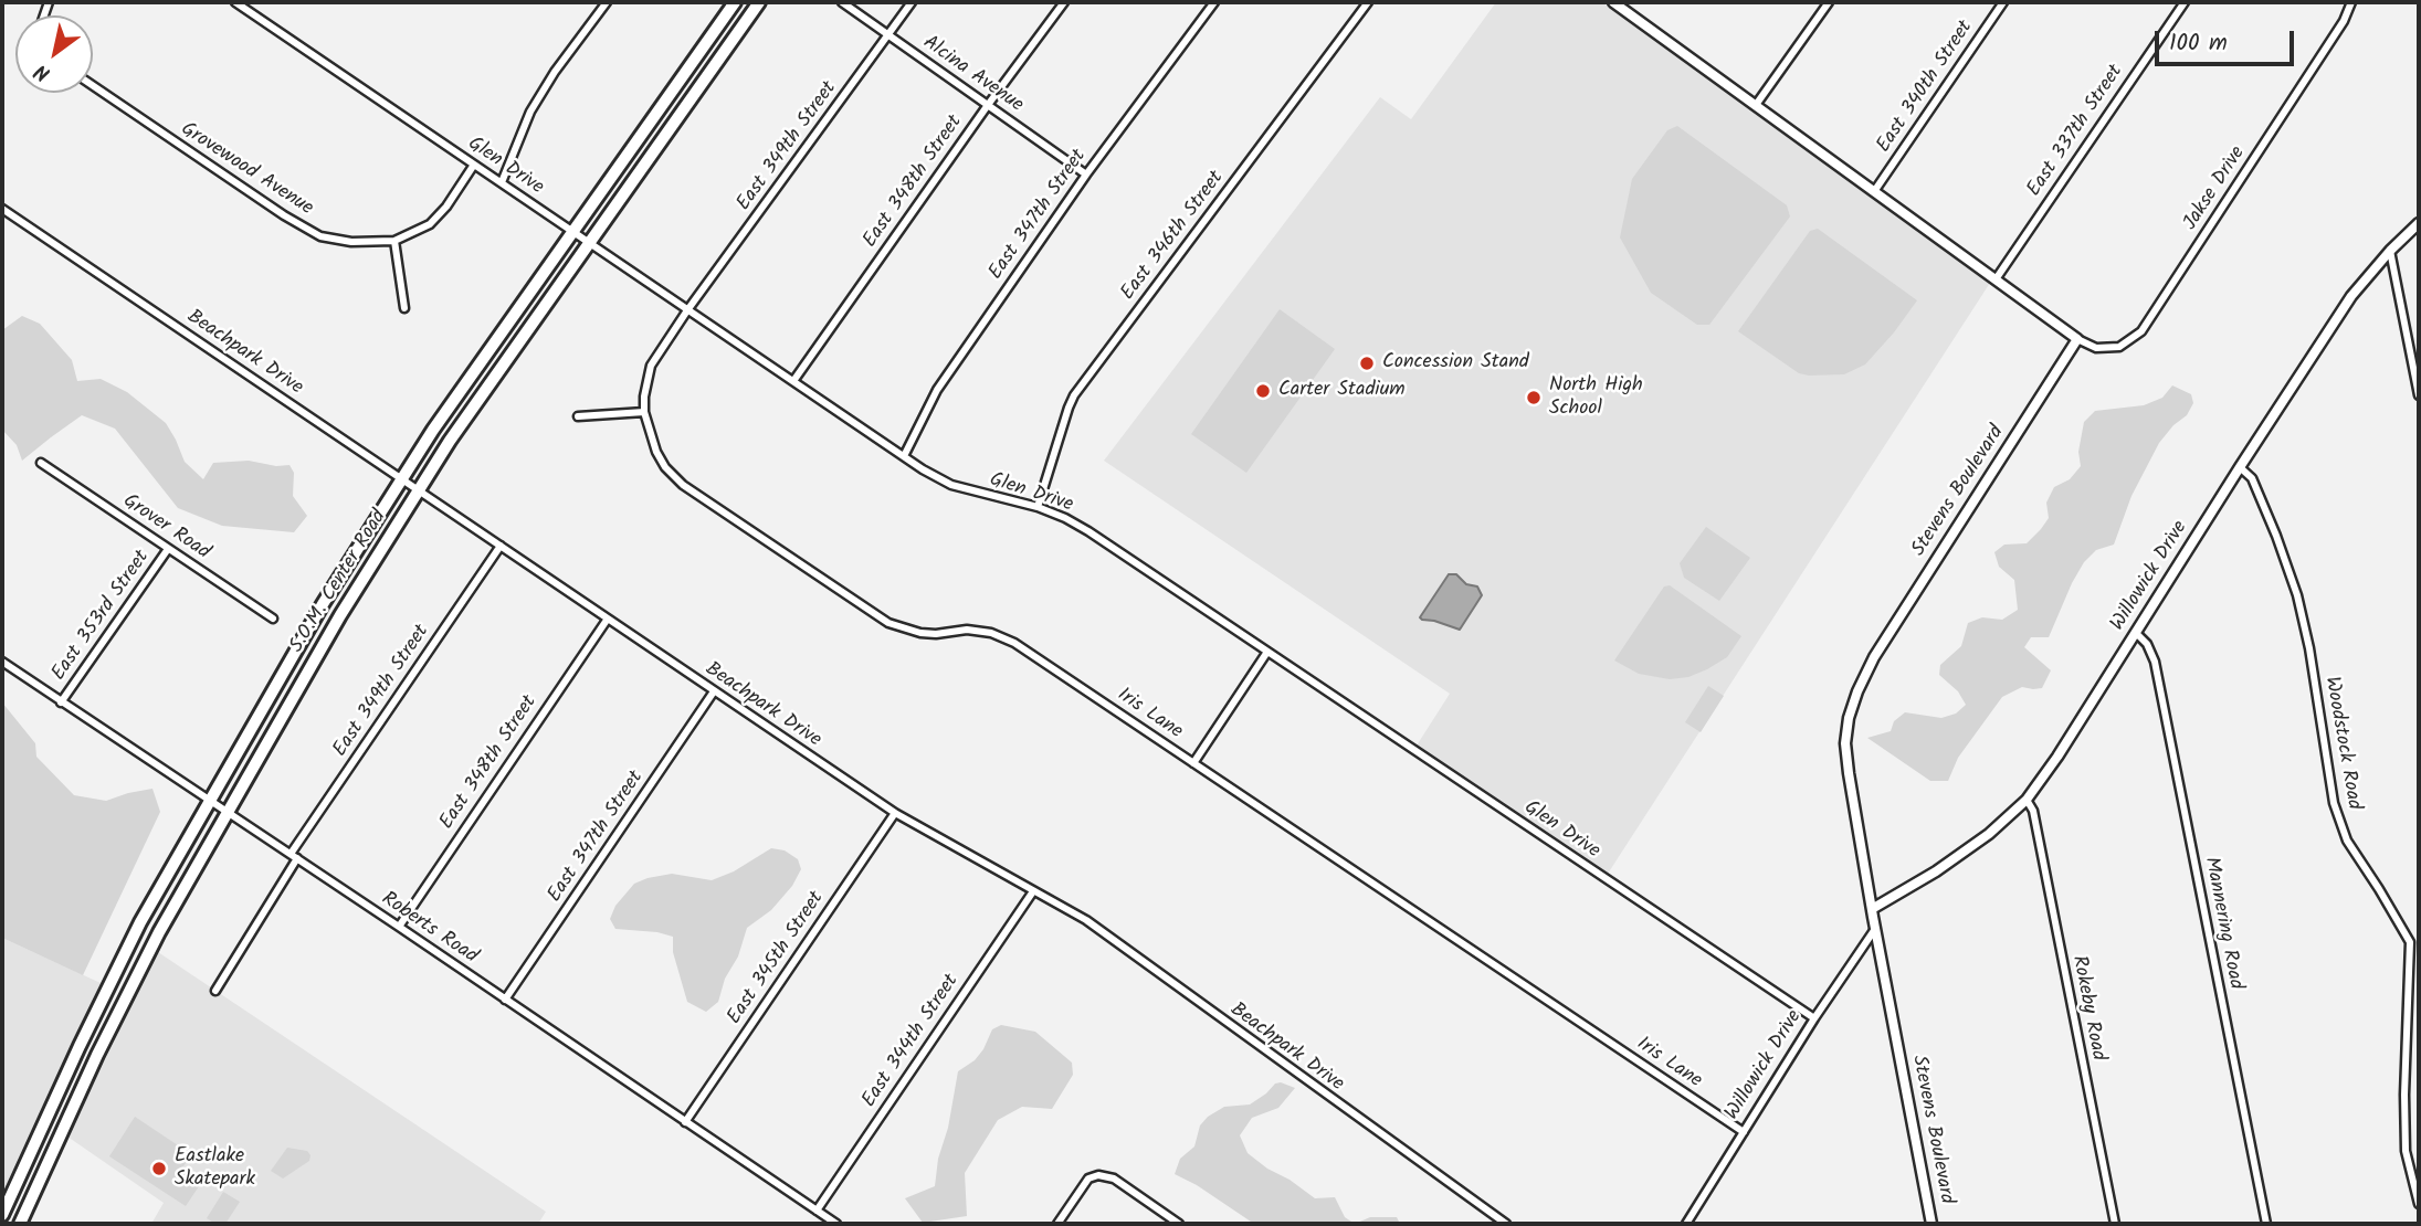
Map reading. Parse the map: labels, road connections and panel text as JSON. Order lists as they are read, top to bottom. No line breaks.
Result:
{"streets":{"main road":["S.O.M. Center Road"],"street":["Alcina Avenue","East 340th Street","East 337th Street","East 349th Street","Glen Drive","Grovewood Avenue","East 348th Street","Jakse Drive","East 347th Street","East 346th Street","Beachpark Drive","Stevens Boulevard","Grover Road","Willowick Drive","East 353rd Street","Iris Lane","Woodstock Road","Mannering Road","Roberts Road","East 345th Street","Rokeby Road","East 344th Street"]},"crossings":[["Alcina Avenue","East 349th Street"],["Alcina Avenue","East 348th Street"],["Alcina Avenue","East 347th Street"],["East 349th Street","Glen Drive"],["East 349th Street","Beachpark Drive"],["East 349th Street","Iris Lane"],["East 349th Street","Roberts Road"],["Glen Drive","Grovewood Avenue"],["Glen Drive","East 348th Street"],["Glen Drive","East 347th Street"],["Glen Drive","East 346th Street"],["Glen Drive","Willowick Drive"],["Glen Drive","S.O.M. Center Road"],["Glen Drive","Iris Lane"],["East 348th Street","Beachpark Drive"],["East 348th Street","Roberts Road"],["Jakse Drive","Stevens Boulevard"],["East 347th Street","Beachpark Drive"],["East 347th Street","Roberts Road"],["Beachpark Drive","S.O.M. Center Road"],["Beachpark Drive","East 345th Street"],["Beachpark Drive","East 344th Street"],["Stevens Boulevard","Willowick Drive"],["Grover Road","East 353rd Street"],["Willowick Drive","Iris Lane"],["Willowick Drive","Woodstock Road"],["Willowick Drive","Mannering Road"],["Willowick Drive","Rokeby Road"],["S.O.M. Center Road","Roberts Road"],["East 353rd Street","Roberts Road"],["Roberts Road","East 345th Street"],["Roberts Road","East 344th Street"]],"places":["Concession Stand","Carter Stadium","North High School","Eastlake Skatepark"],"scale_bar":"100 m","north":"bottom left"}
